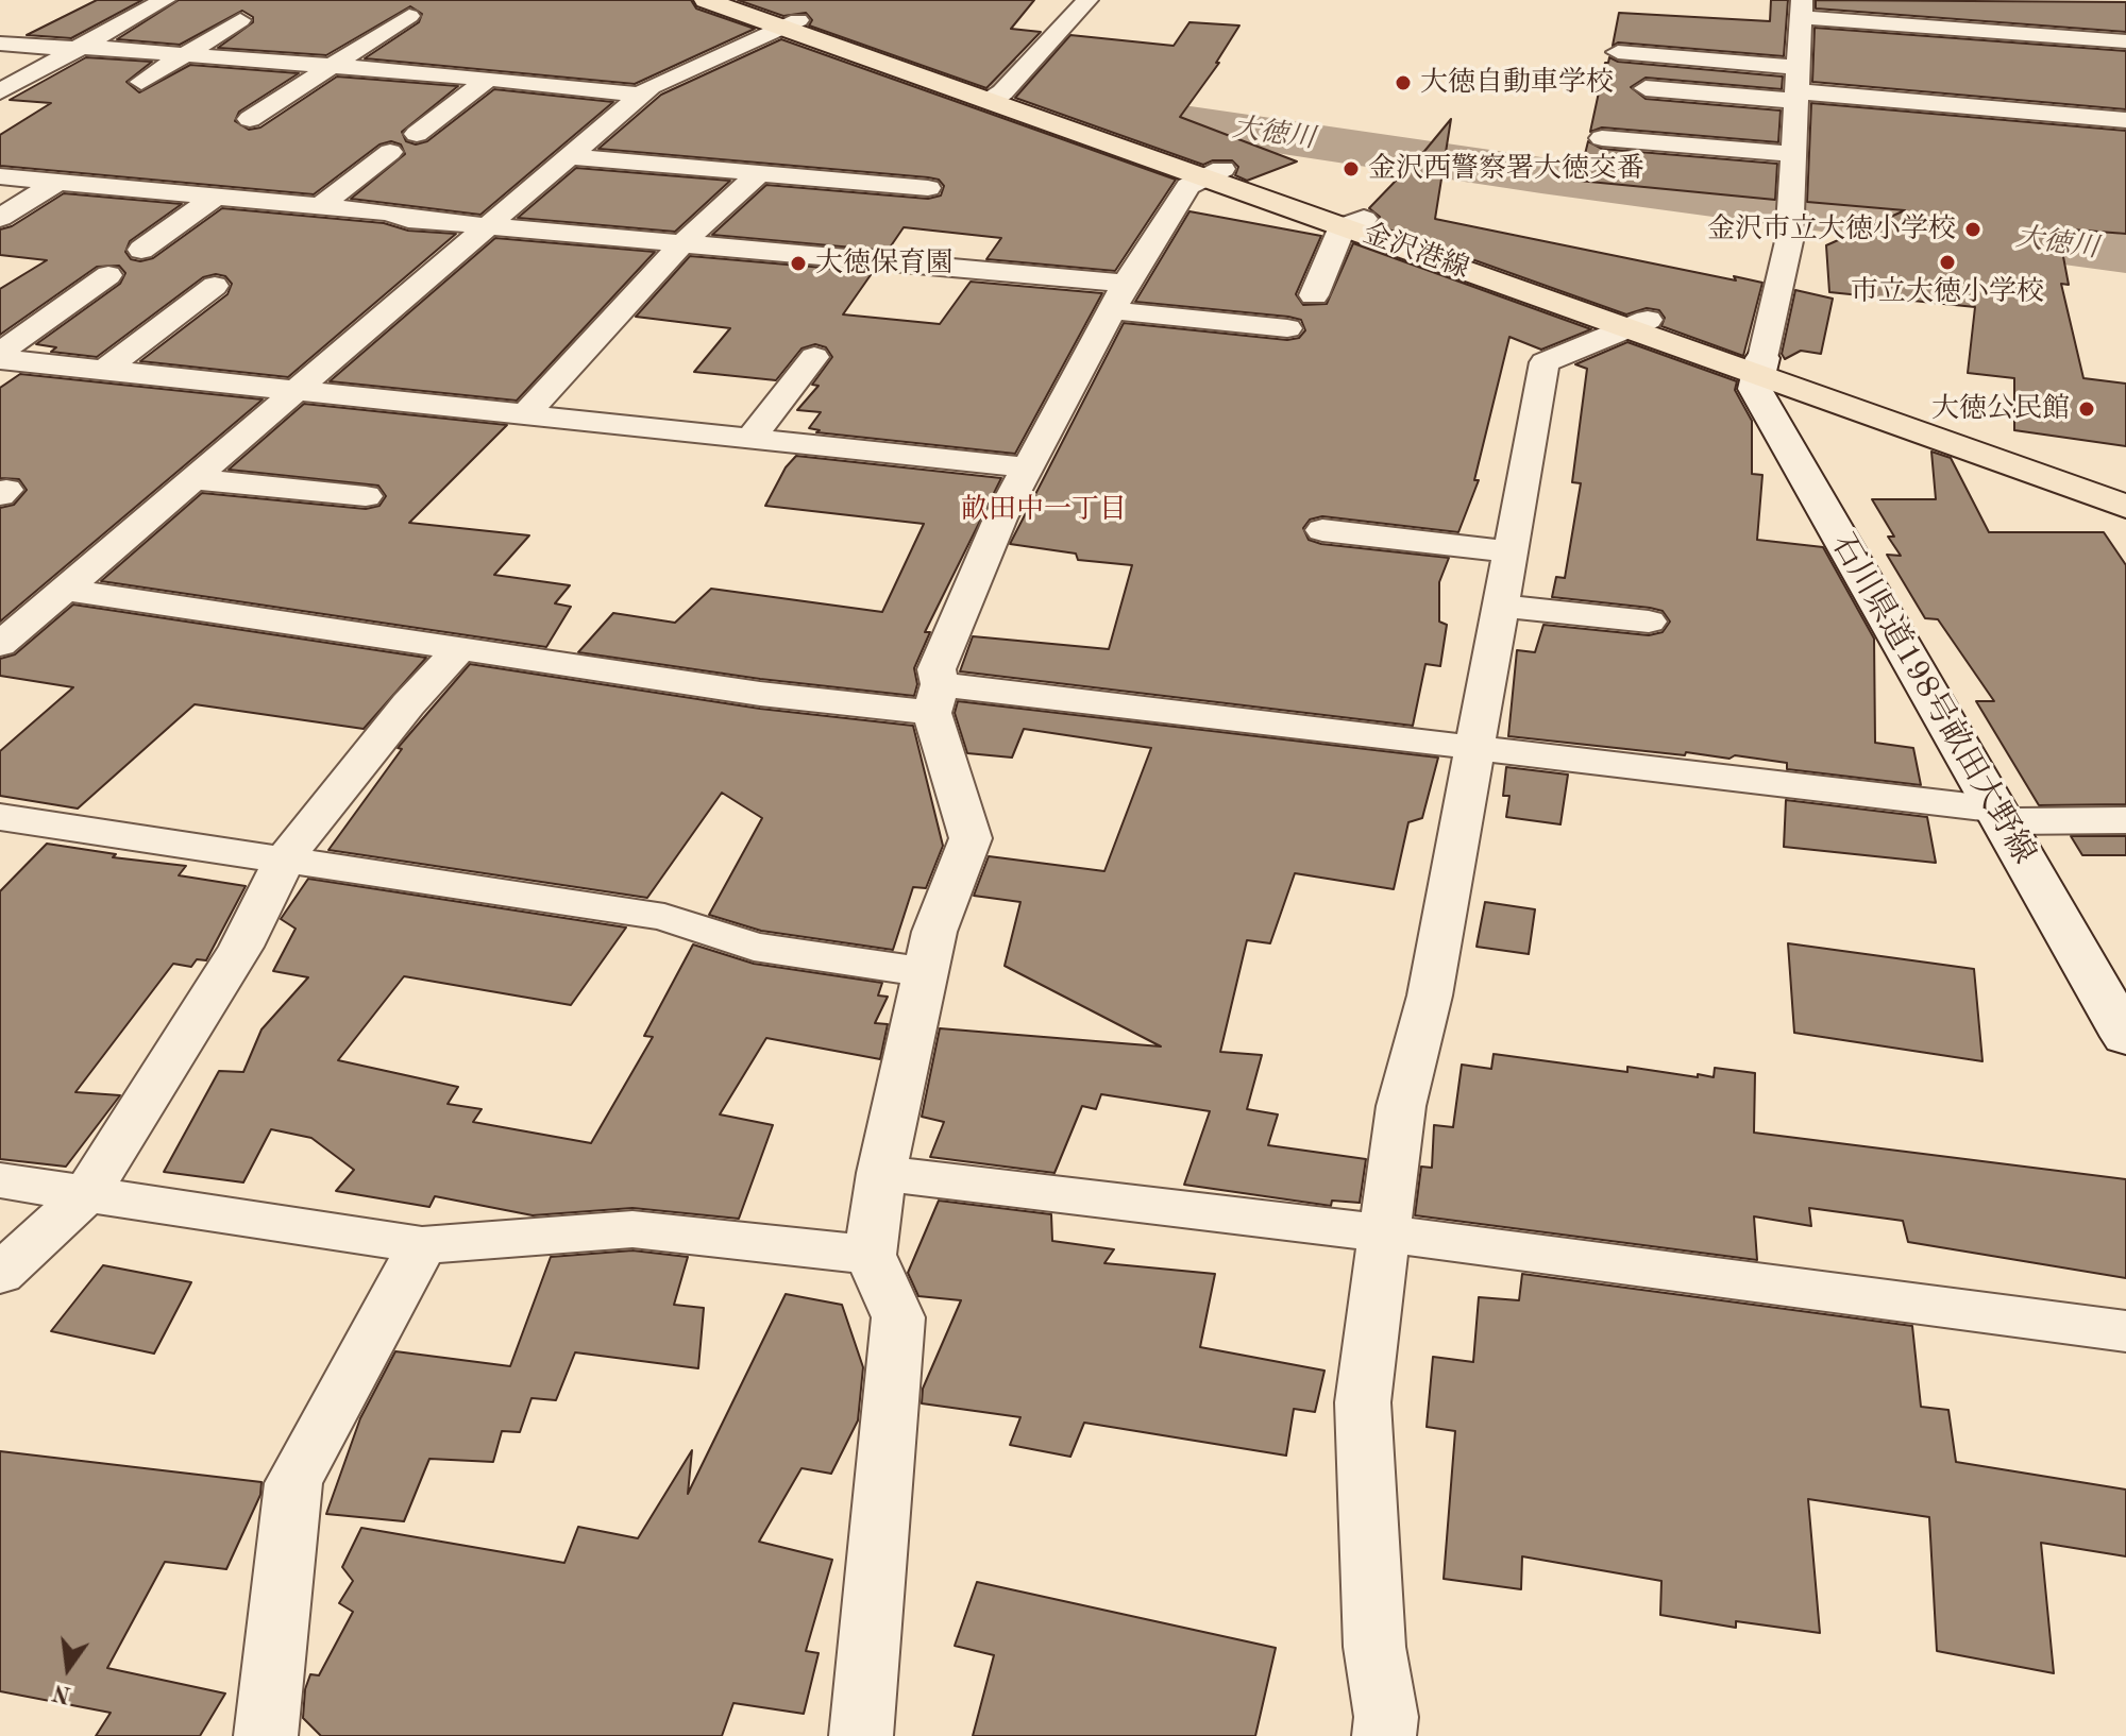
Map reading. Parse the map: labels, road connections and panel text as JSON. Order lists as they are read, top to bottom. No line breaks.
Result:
{"streets":{"main road":["金沢港線","石川県道198号畝田大野線"]},"crossings":[["金沢港線","石川県道198号畝田大野線"]],"districts":["畝田中一丁目"],"water":["大徳川"],"places":["大徳自動車学校","金沢西警察署大徳交番","金沢市立大徳小学校","市立大徳小学校","大徳保育園","大徳公民館"],"north":"bottom"}
